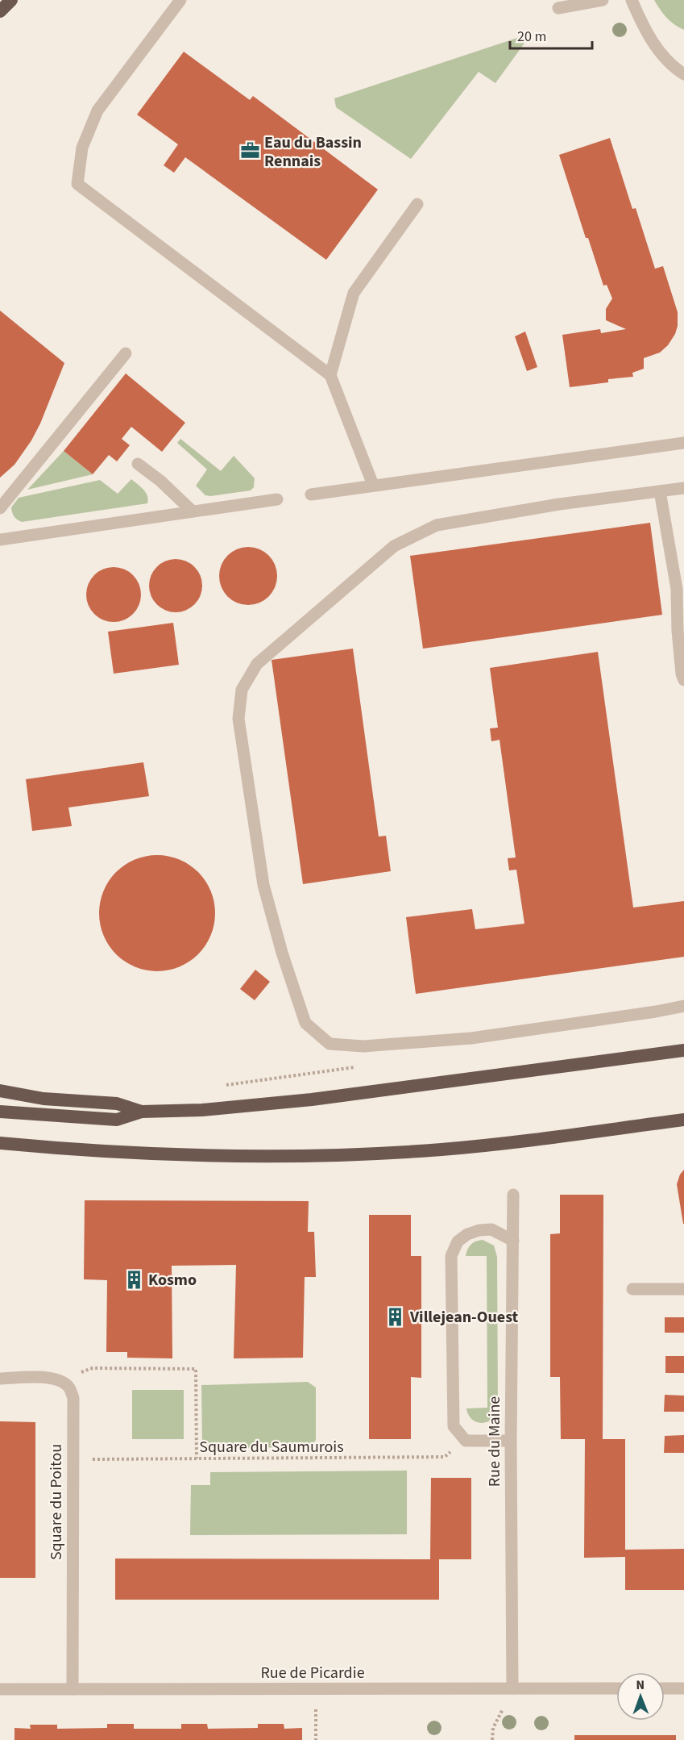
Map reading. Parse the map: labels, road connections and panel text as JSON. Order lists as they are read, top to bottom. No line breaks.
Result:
{"streets":{"street":["Rue du Maine","Square du Poitou","Rue de Picardie"],"path":["Square du Saumurois"]},"crossings":[["Rue du Maine","Rue de Picardie"],["Square du Saumurois","Square du Poitou"],["Square du Poitou","Rue de Picardie"]],"places":{"office":["Eau du Bassin Rennais"],"building":["Kosmo","Villejean-Ouest"]},"scale_bar":"20 m","north":"top"}
